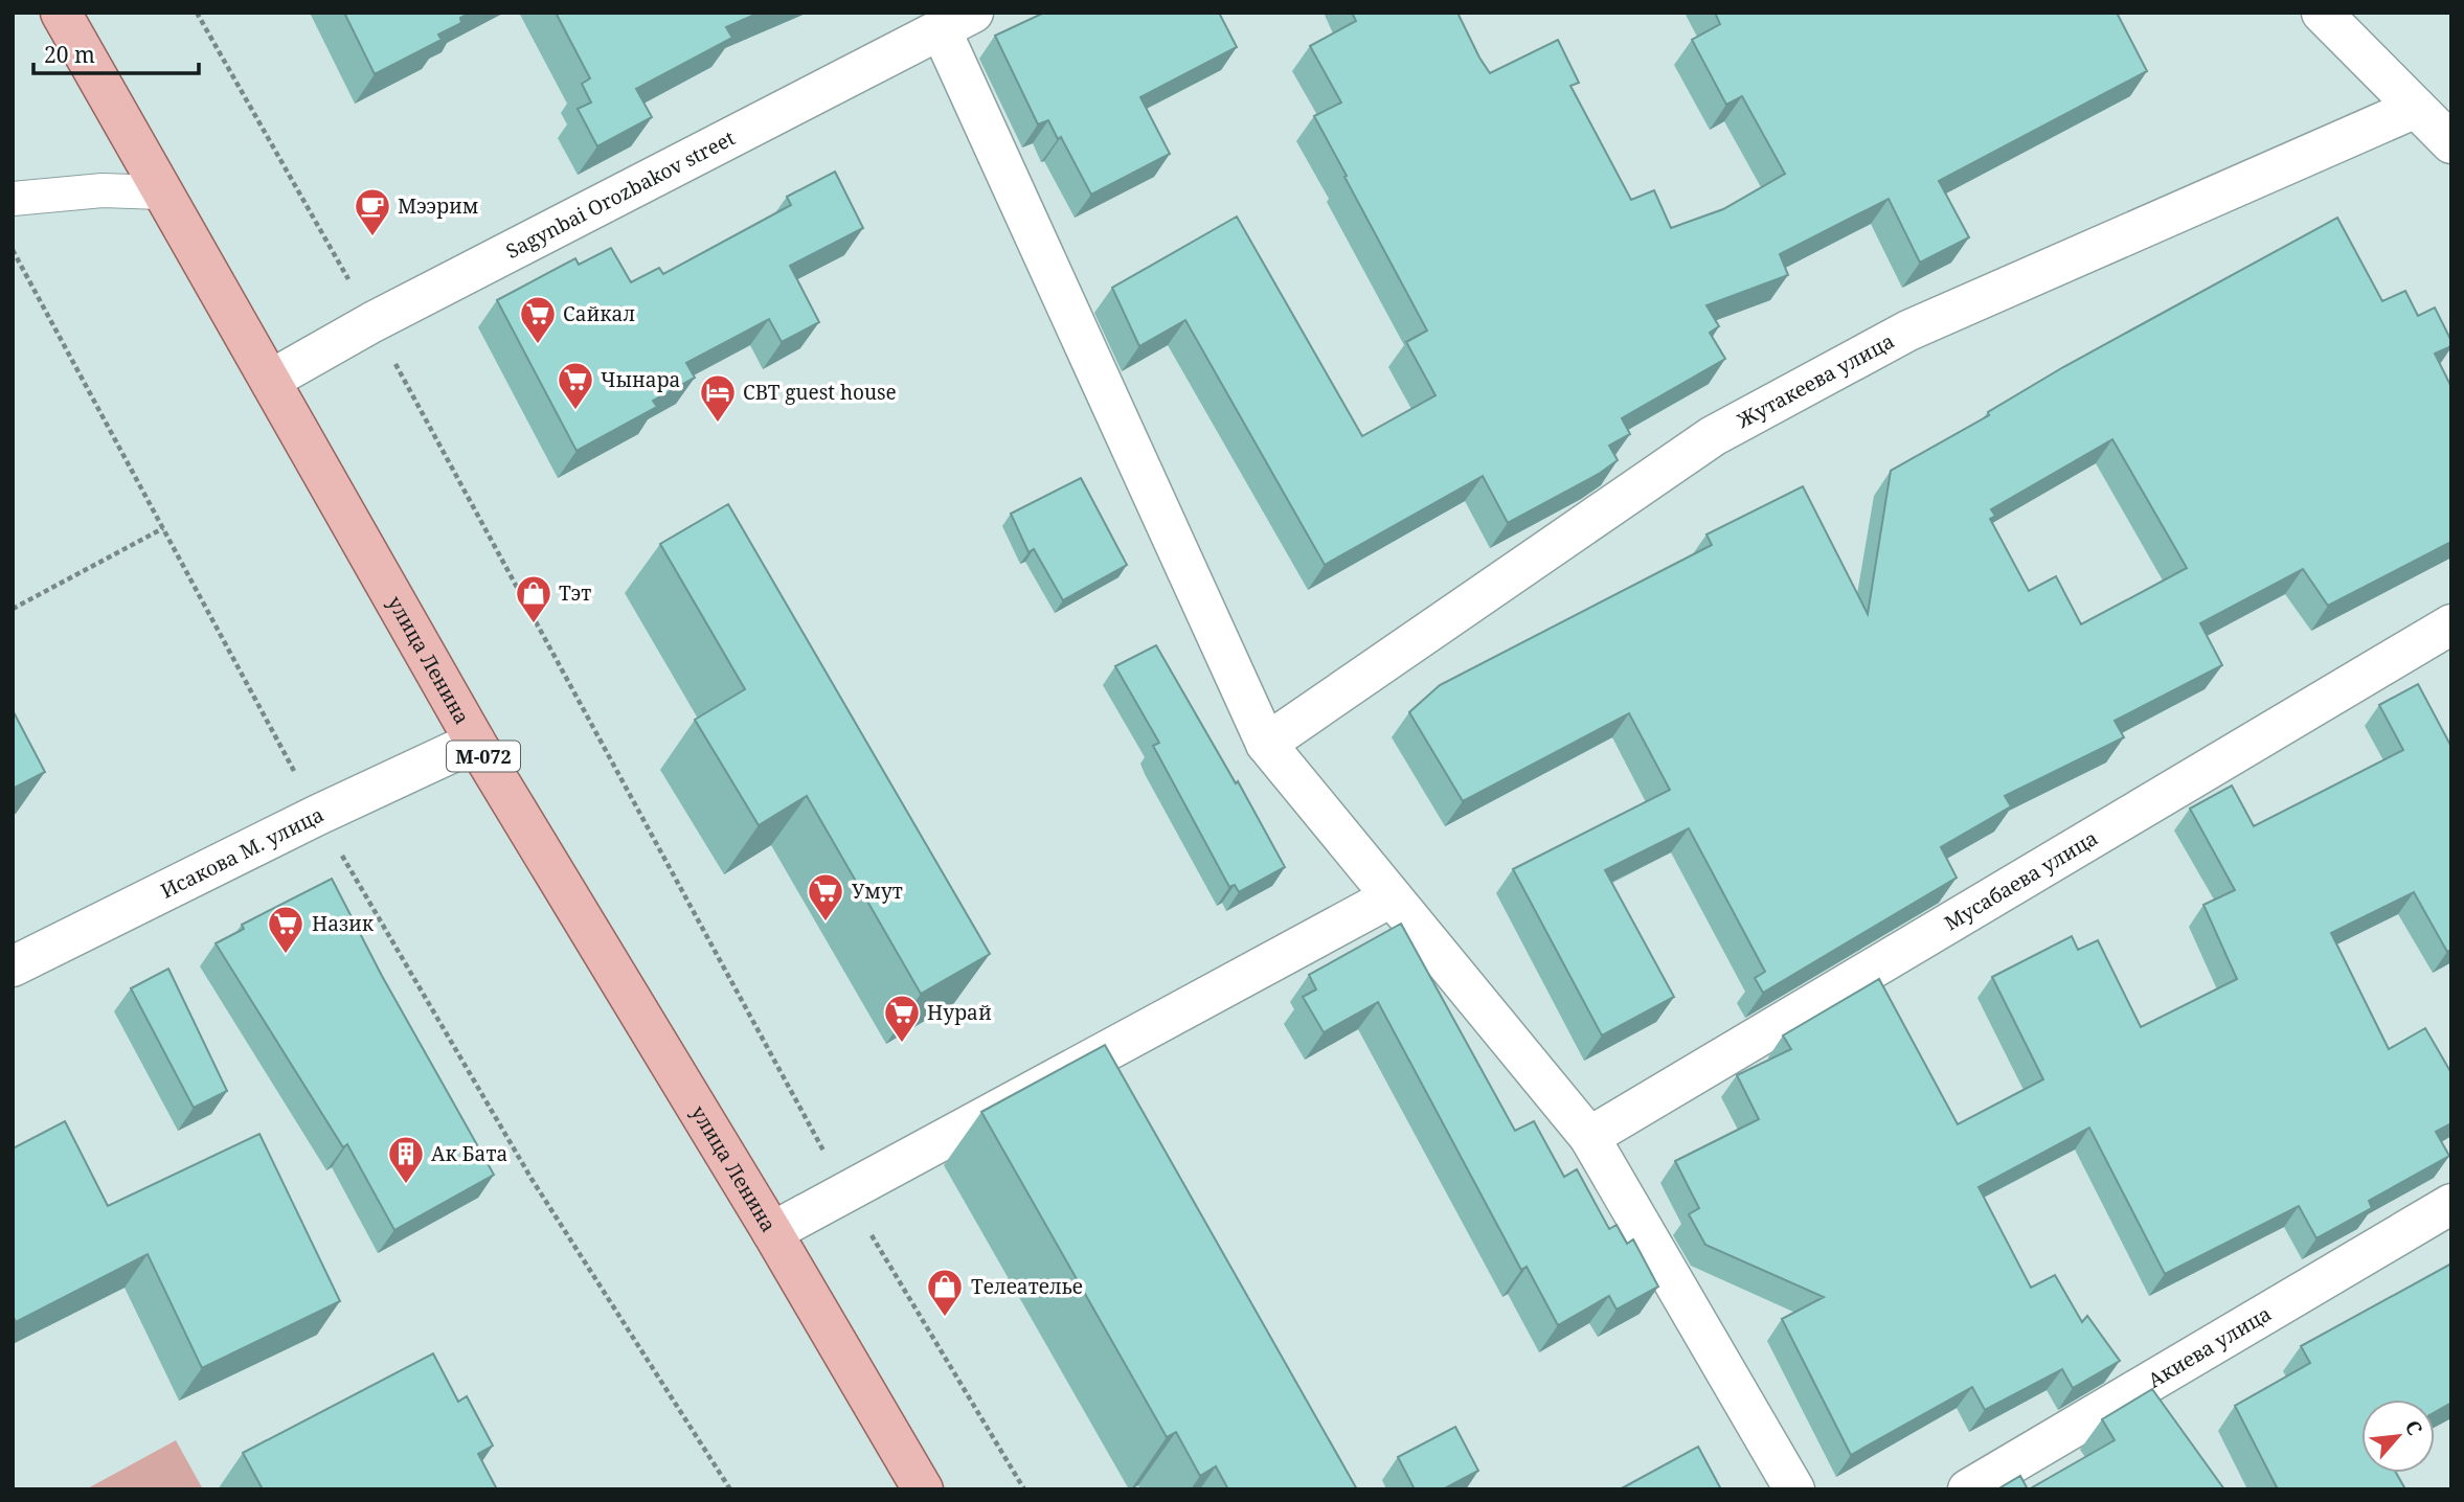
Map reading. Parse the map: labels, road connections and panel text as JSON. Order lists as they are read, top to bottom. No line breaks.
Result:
{"streets":{"main road":["улица Ленина","М-072"],"street":["Sagynbai Orozbakov street","Жутакеева улица","Исакова М. улица","Мусабаева улица","Акиева улица"]},"crossings":[["Sagynbai Orozbakov street","улица Ленина"],["улица Ленина","Исакова М. улица"]],"places":{"cafe":["Мээрим"],"supermarket":["Сайкал","Чынара","Умут","Назик","Нурай"],"hotel":["CBT guest house"],"shop":["Тэт","Телеателье"],"building":["Ак Бата"]},"scale_bar":"20 m","north":"top right"}
